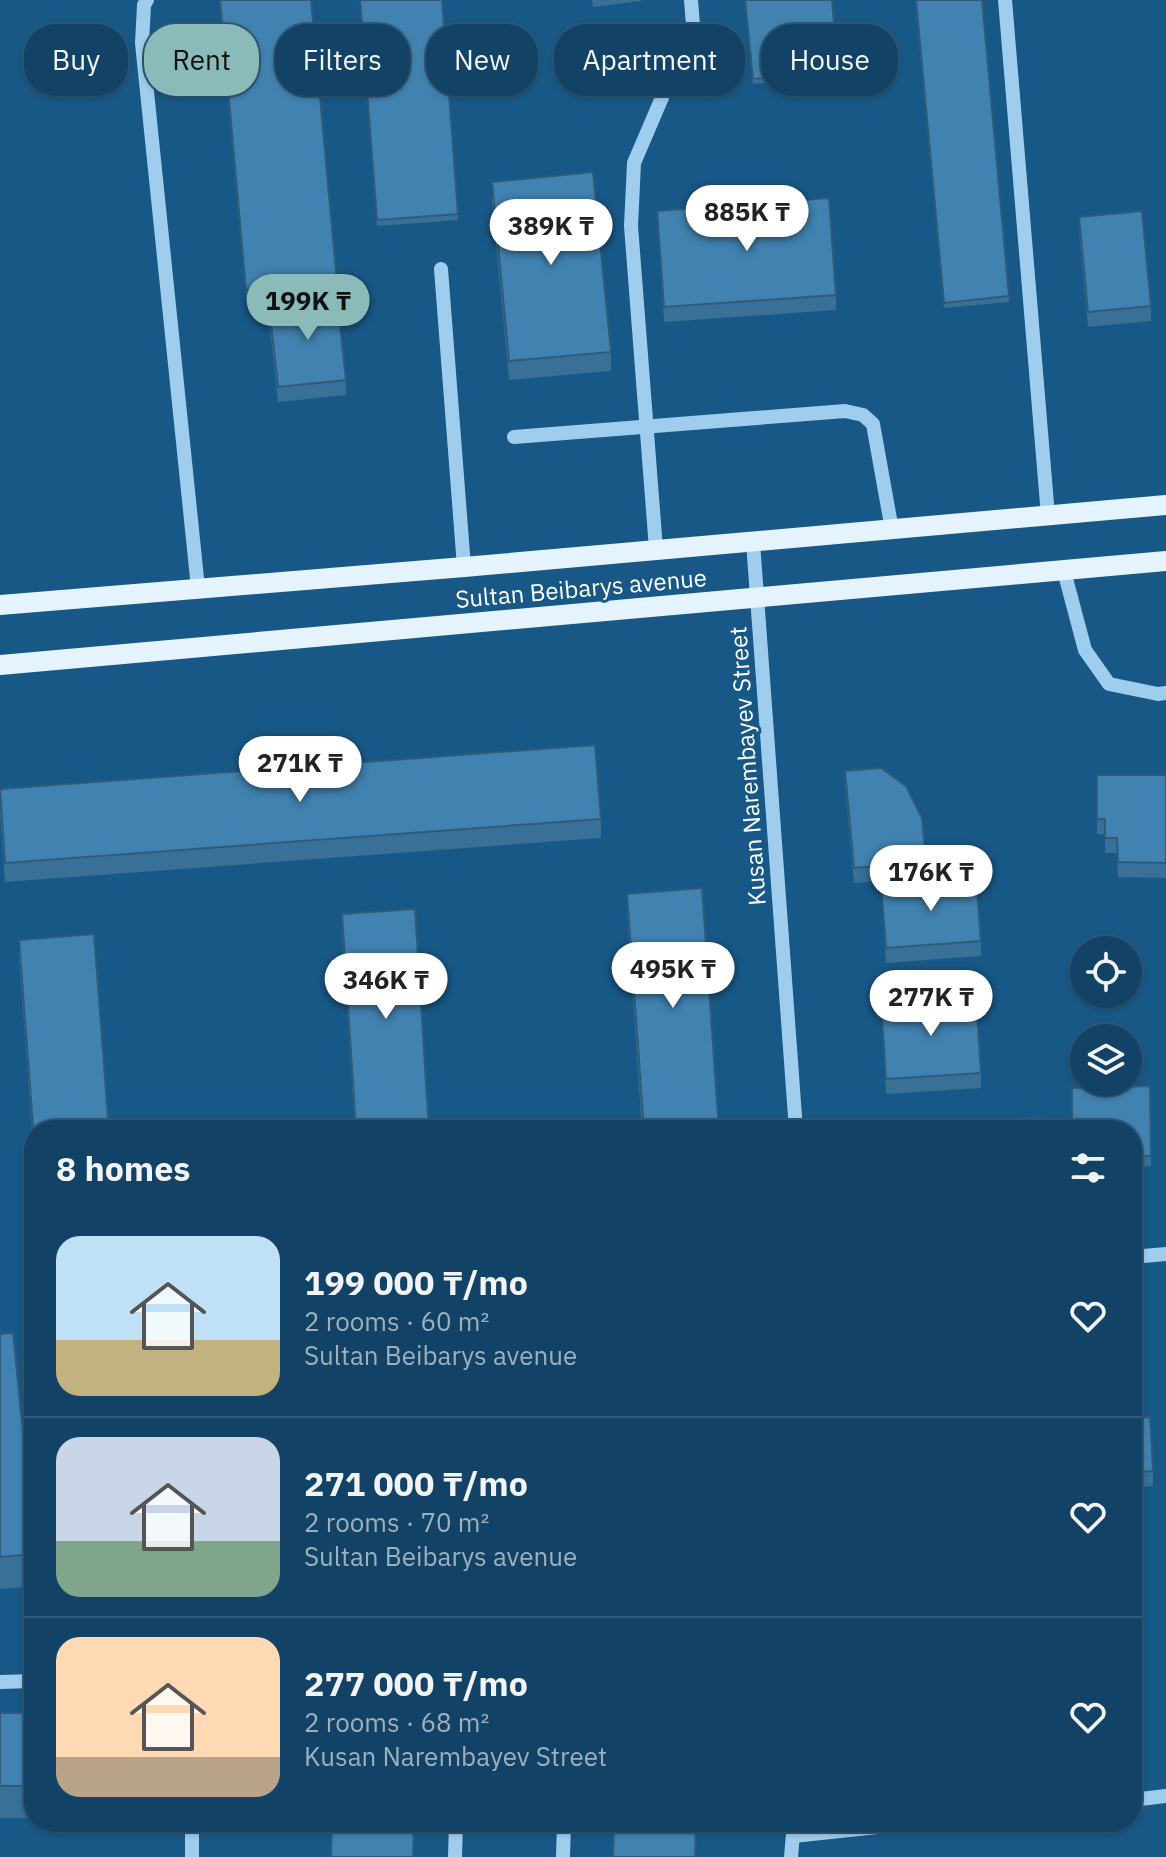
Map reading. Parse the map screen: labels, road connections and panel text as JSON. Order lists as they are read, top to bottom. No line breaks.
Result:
{"streets":{"main road":["Sultan Beibarys avenue"],"street":["Kusan Narembayev Street"]},"crossings":[["Sultan Beibarys avenue","Kusan Narembayev Street"]],"page":{"chip":["Buy","Rent","Filters","New","Apartment","House"],"price":["885K ₸","389K ₸","199K ₸","271K ₸","176K ₸","495K ₸","346K ₸","277K ₸"],"heading":"8 homes","list":[{"name":"199 000 ₸/mo","note":"2 rooms · 60 m² · Sultan Beibarys avenue"},{"name":"271 000 ₸/mo","note":"2 rooms · 70 m² · Sultan Beibarys avenue"},{"name":"277 000 ₸/mo","note":"2 rooms · 68 m² · Kusan Narembayev Street"}]}}
